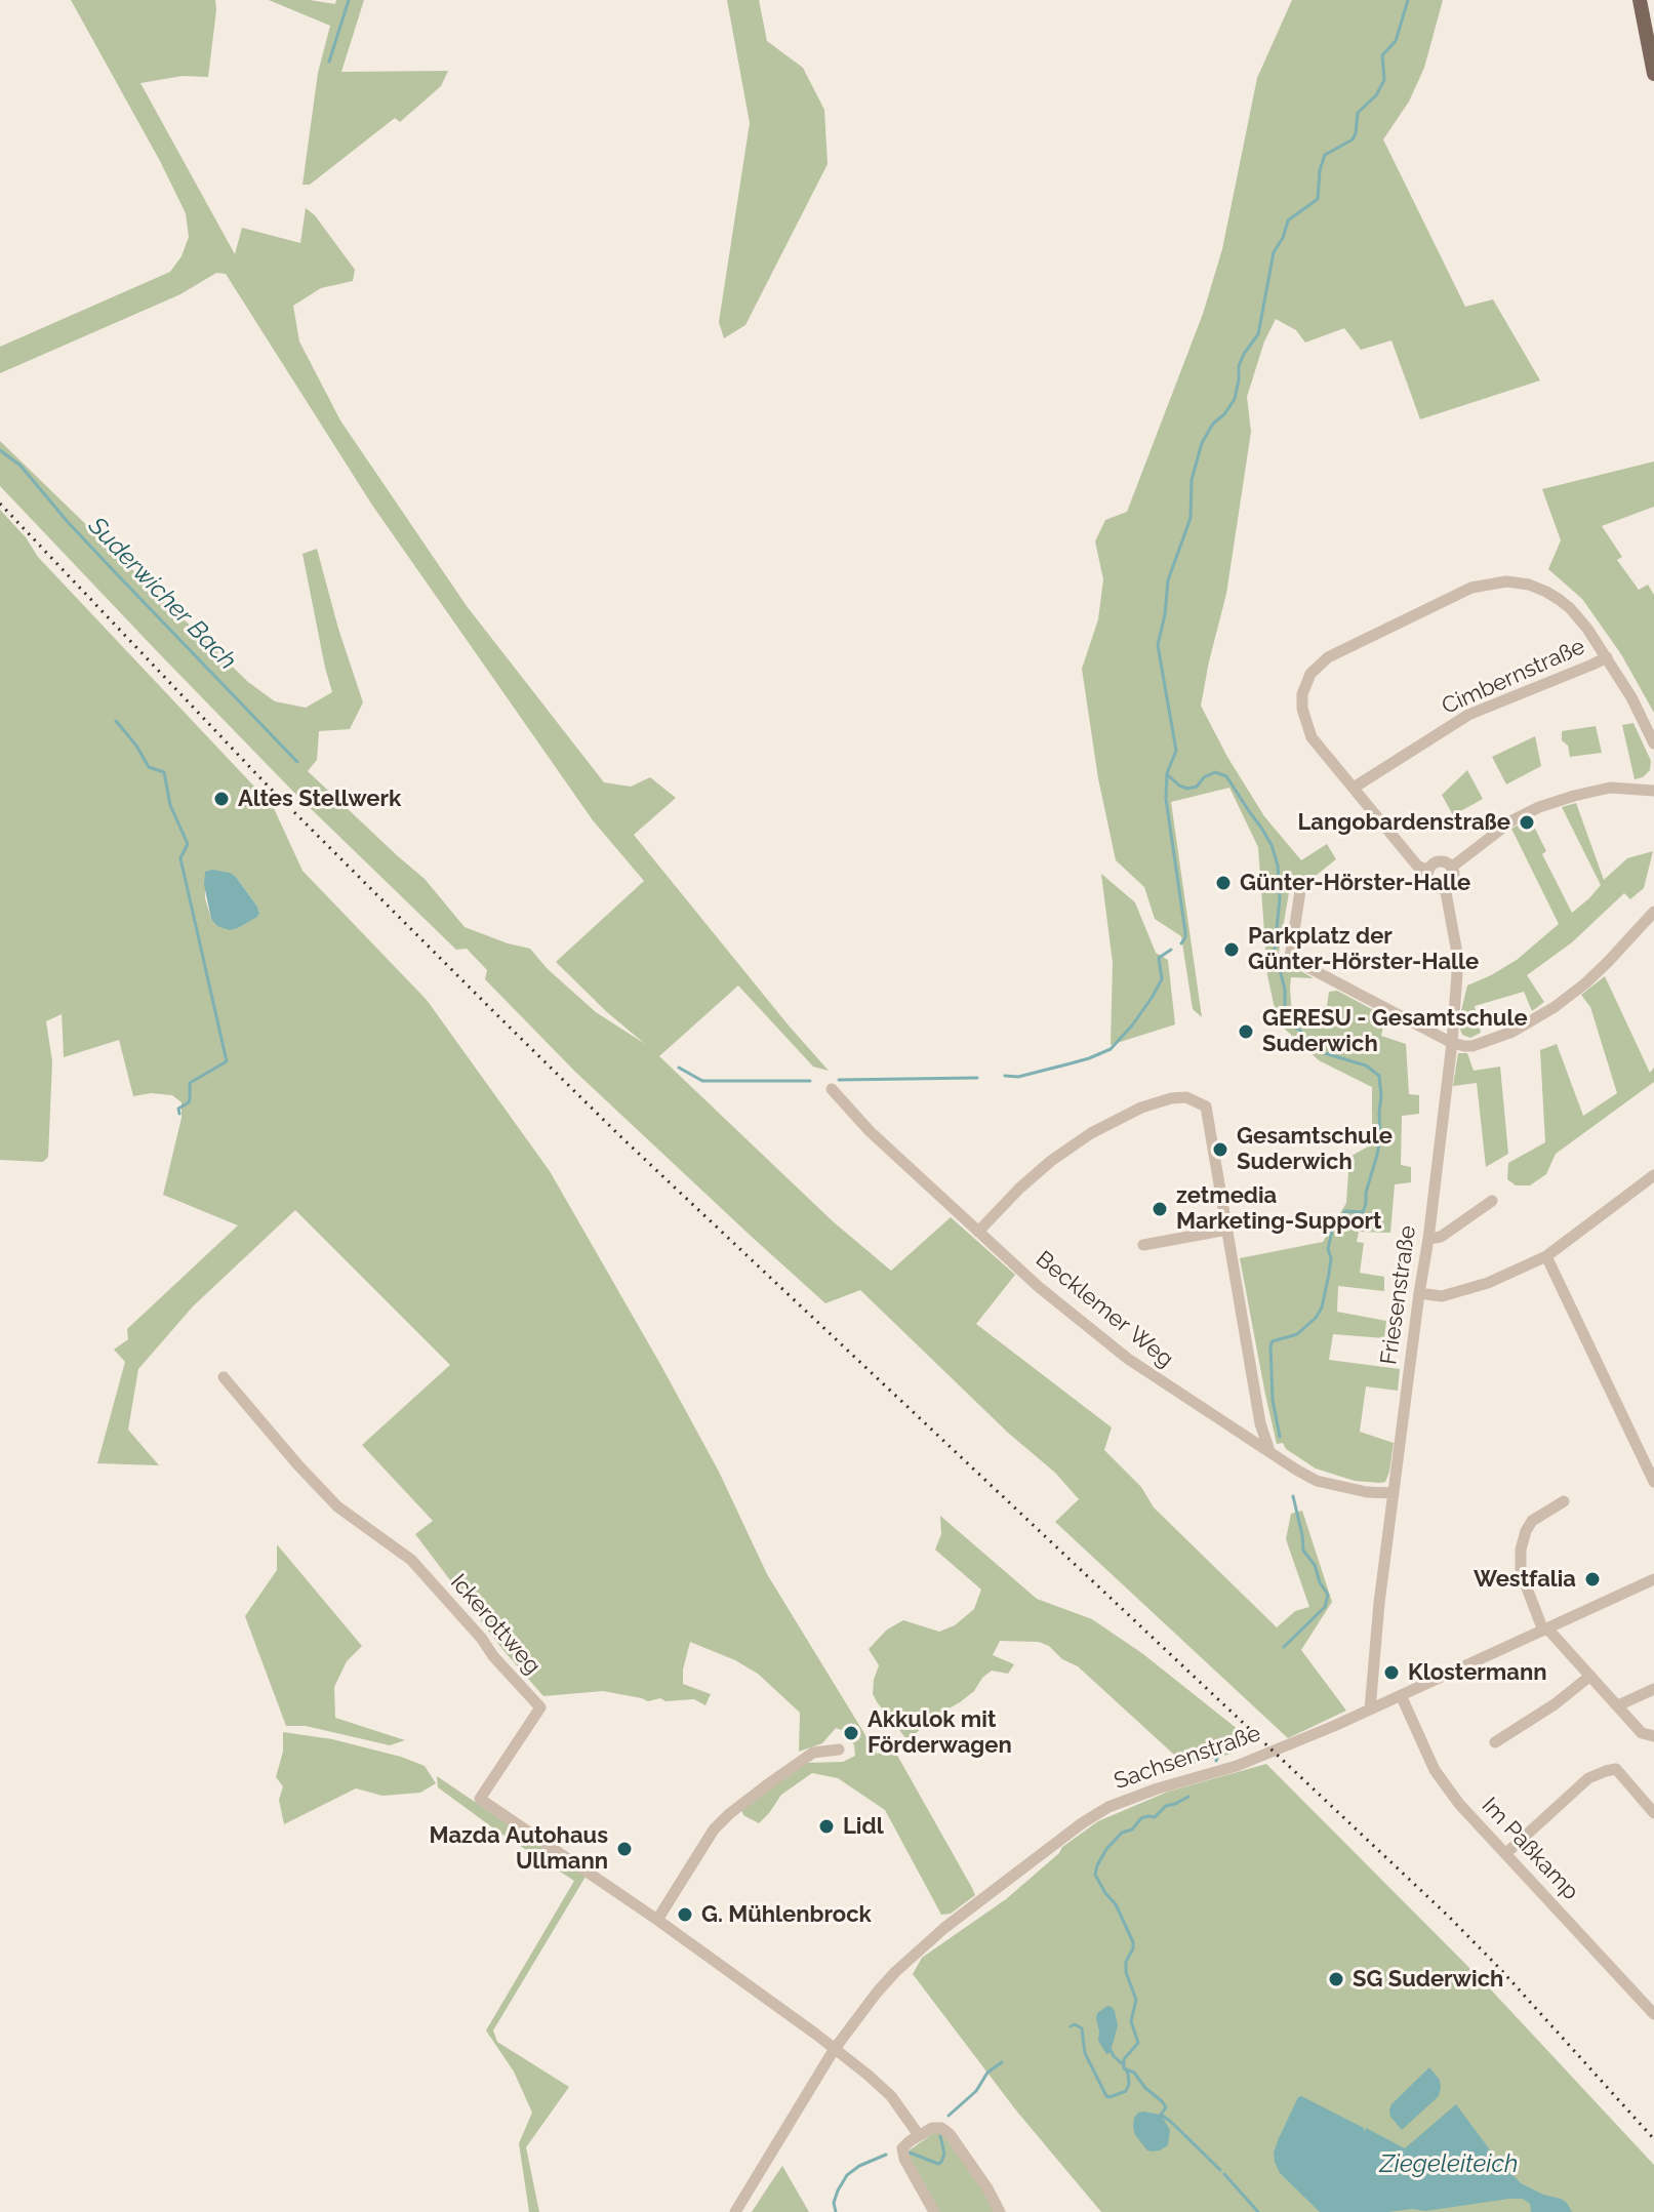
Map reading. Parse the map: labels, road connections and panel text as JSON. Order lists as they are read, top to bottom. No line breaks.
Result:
{"streets":{"street":["Cimbernstraße","Friesenstraße","Becklemer Weg","Ickerottweg","Sachsenstraße","Im Paßkamp"]},"crossings":[["Friesenstraße","Becklemer Weg"],["Friesenstraße","Sachsenstraße"],["Ickerottweg","Sachsenstraße"],["Sachsenstraße","Im Paßkamp"]],"water":["Suderwicher Bach","Ziegeleiteich"],"places":["Altes Stellwerk","Langobardenstraße","Günter-Hörster-Halle","Parkplatz der Günter-Hörster-Halle","GERESU - Gesamtschule Suderwich","Gesamtschule Suderwich","zetmedia Marketing-Support","Westfalia","Klostermann","Akkulok mit Förderwagen","Lidl","Mazda Autohaus Ullmann","G. Mühlenbrock","SG Suderwich"]}
